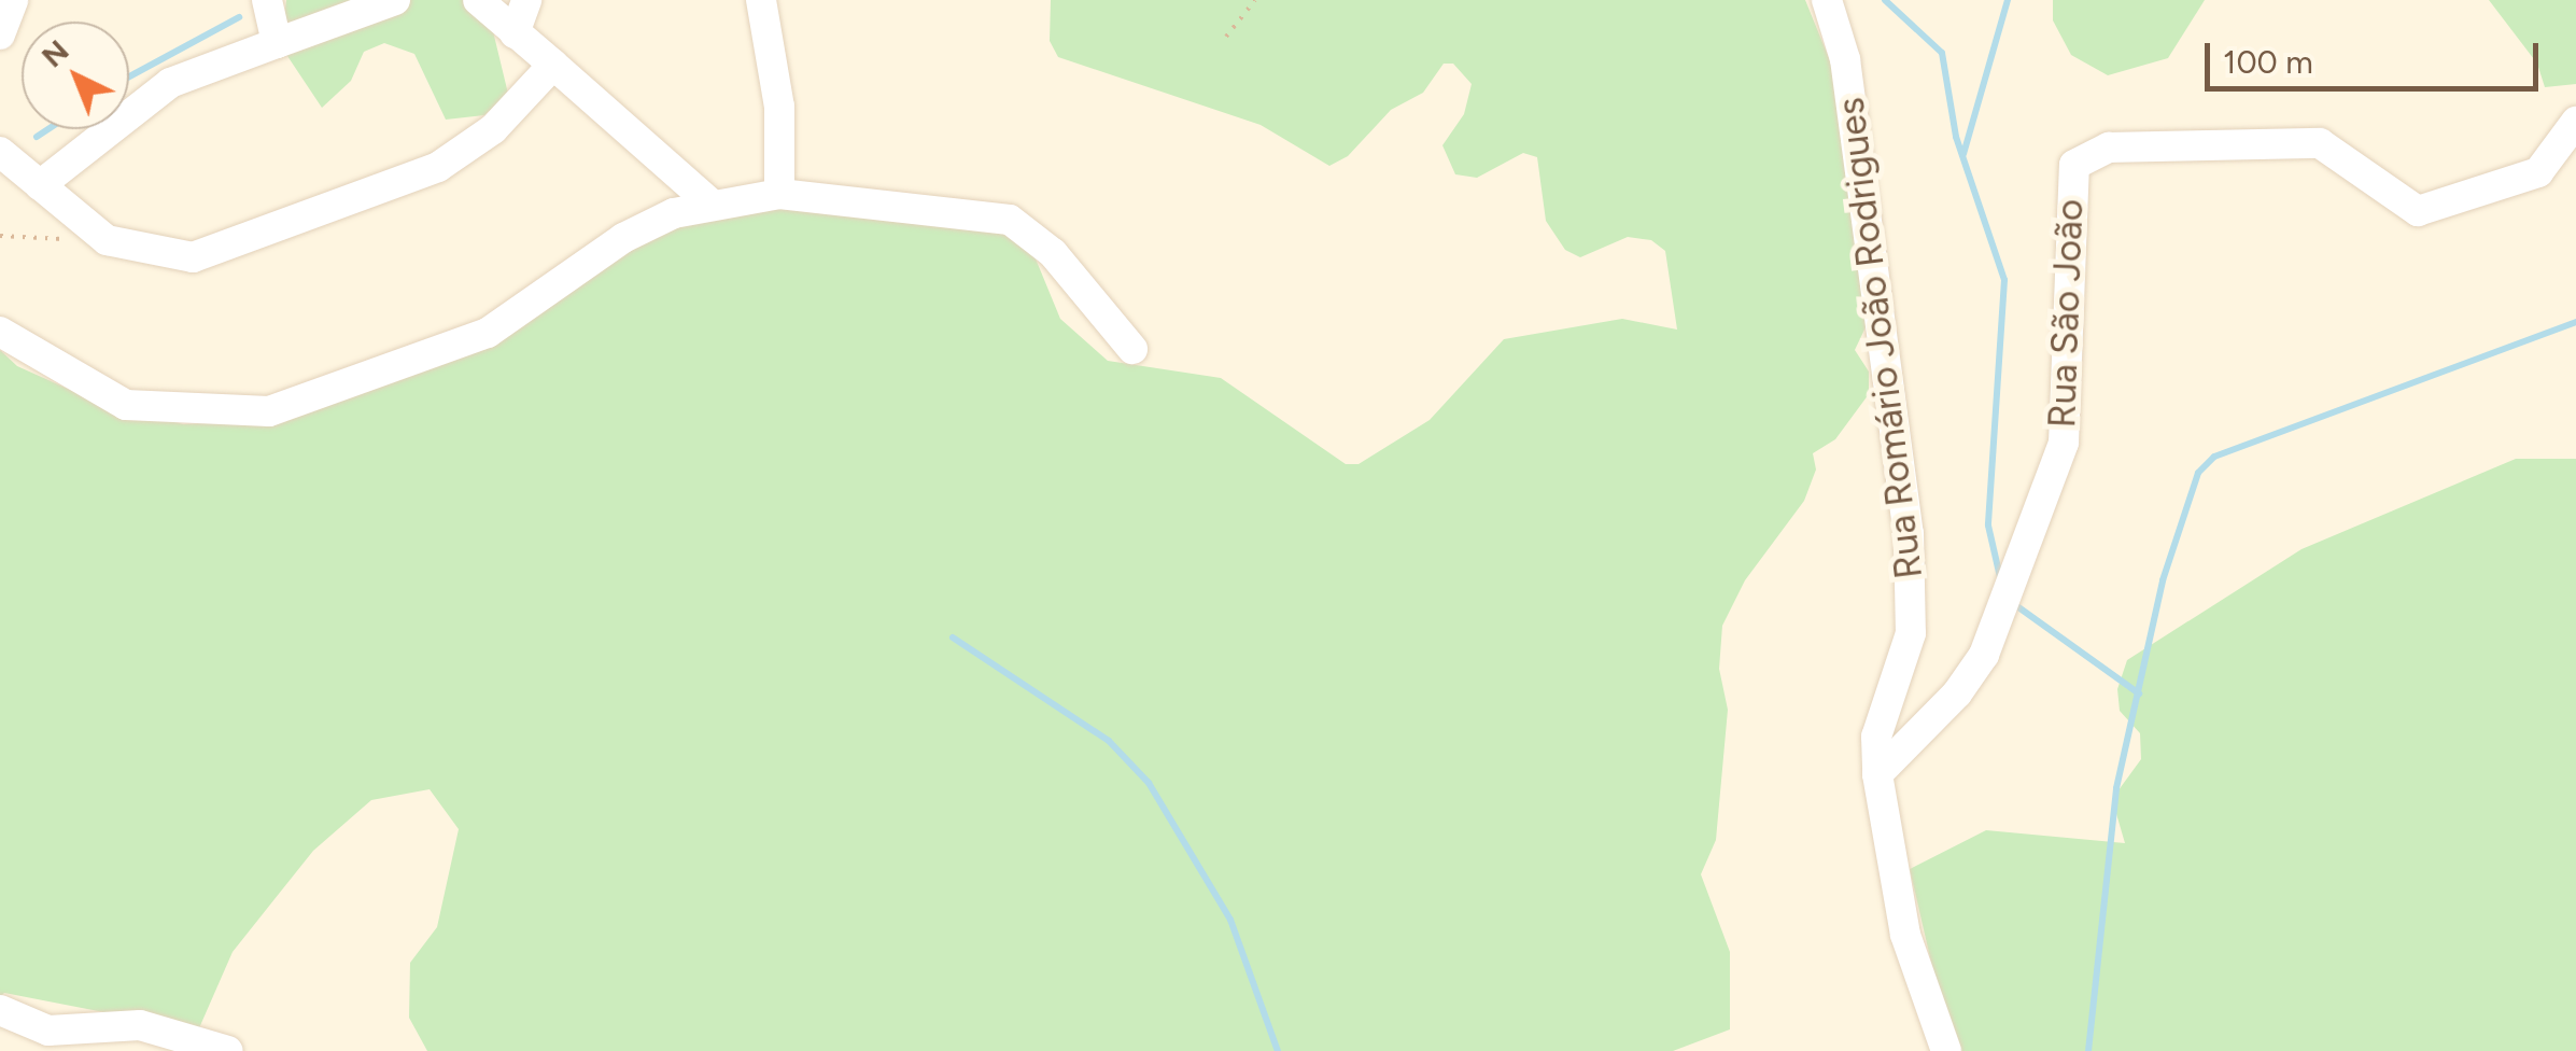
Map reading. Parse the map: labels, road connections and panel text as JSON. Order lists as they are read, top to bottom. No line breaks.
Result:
{"streets":{"street":["Rua São João","Rua Romário João Rodrigues"]},"crossings":[["Rua São João","Rua Romário João Rodrigues"]],"scale_bar":"100 m","north":"top left"}
